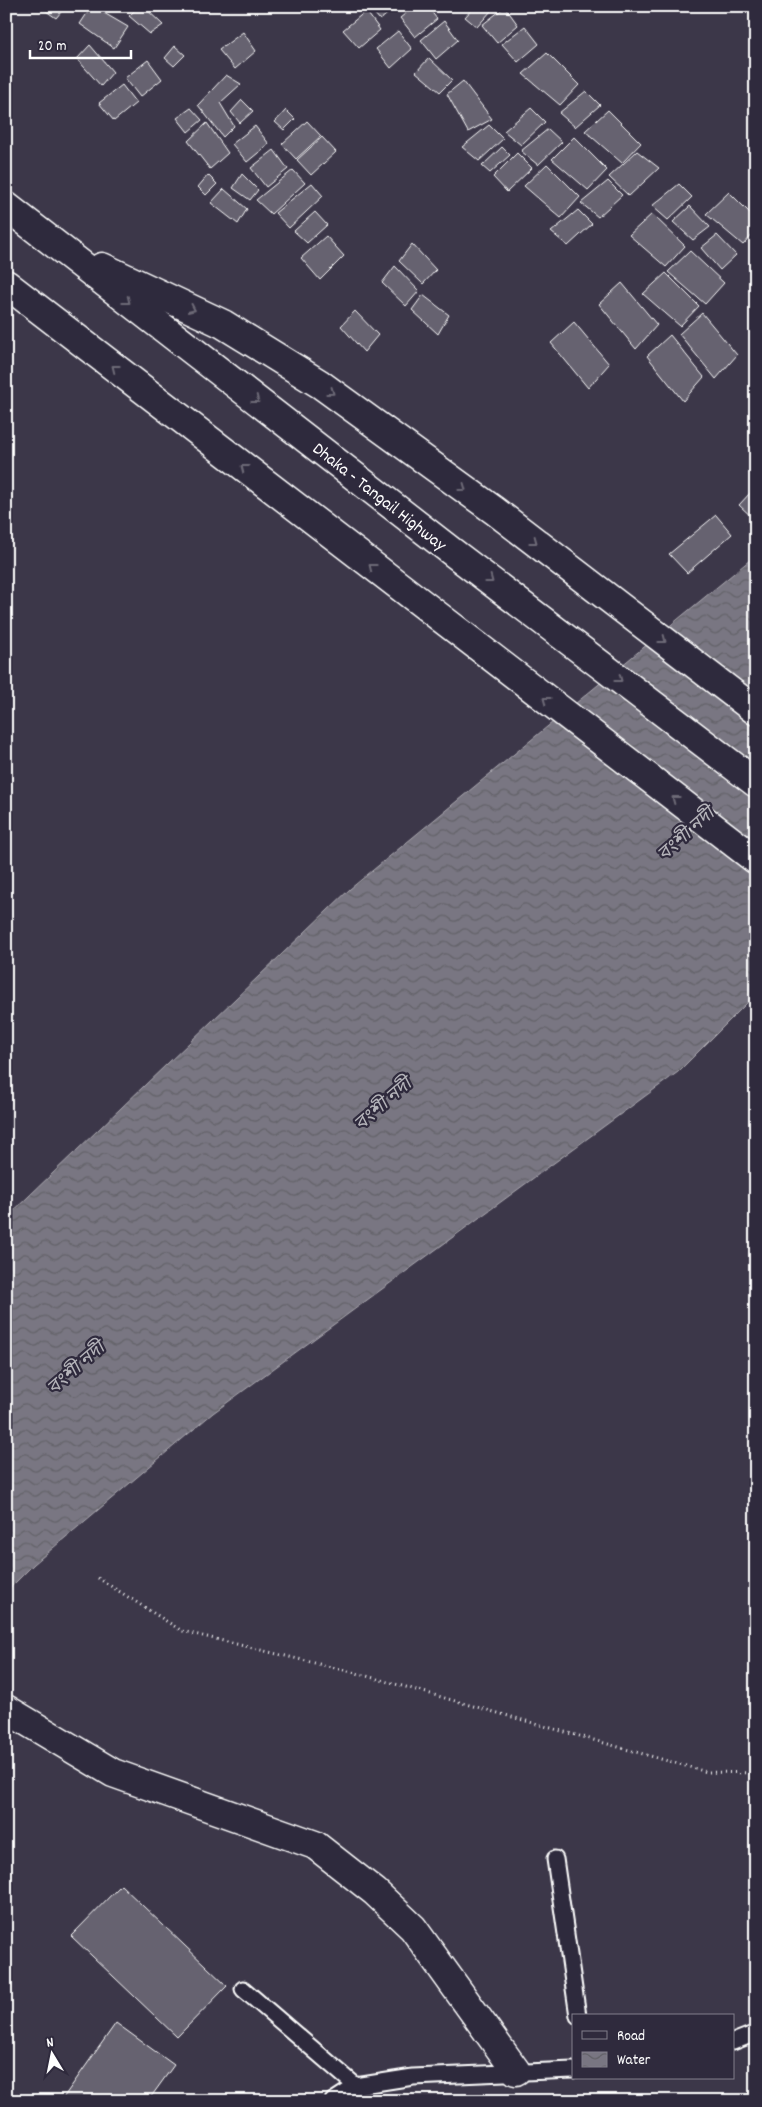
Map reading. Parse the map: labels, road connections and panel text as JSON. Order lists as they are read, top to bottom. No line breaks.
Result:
{"streets":{"main road":["Dhaka - Tangail Highway"]},"water":["বংশী নদী"],"legend":["Road","Water"],"scale_bar":"20 m","north":"top"}
